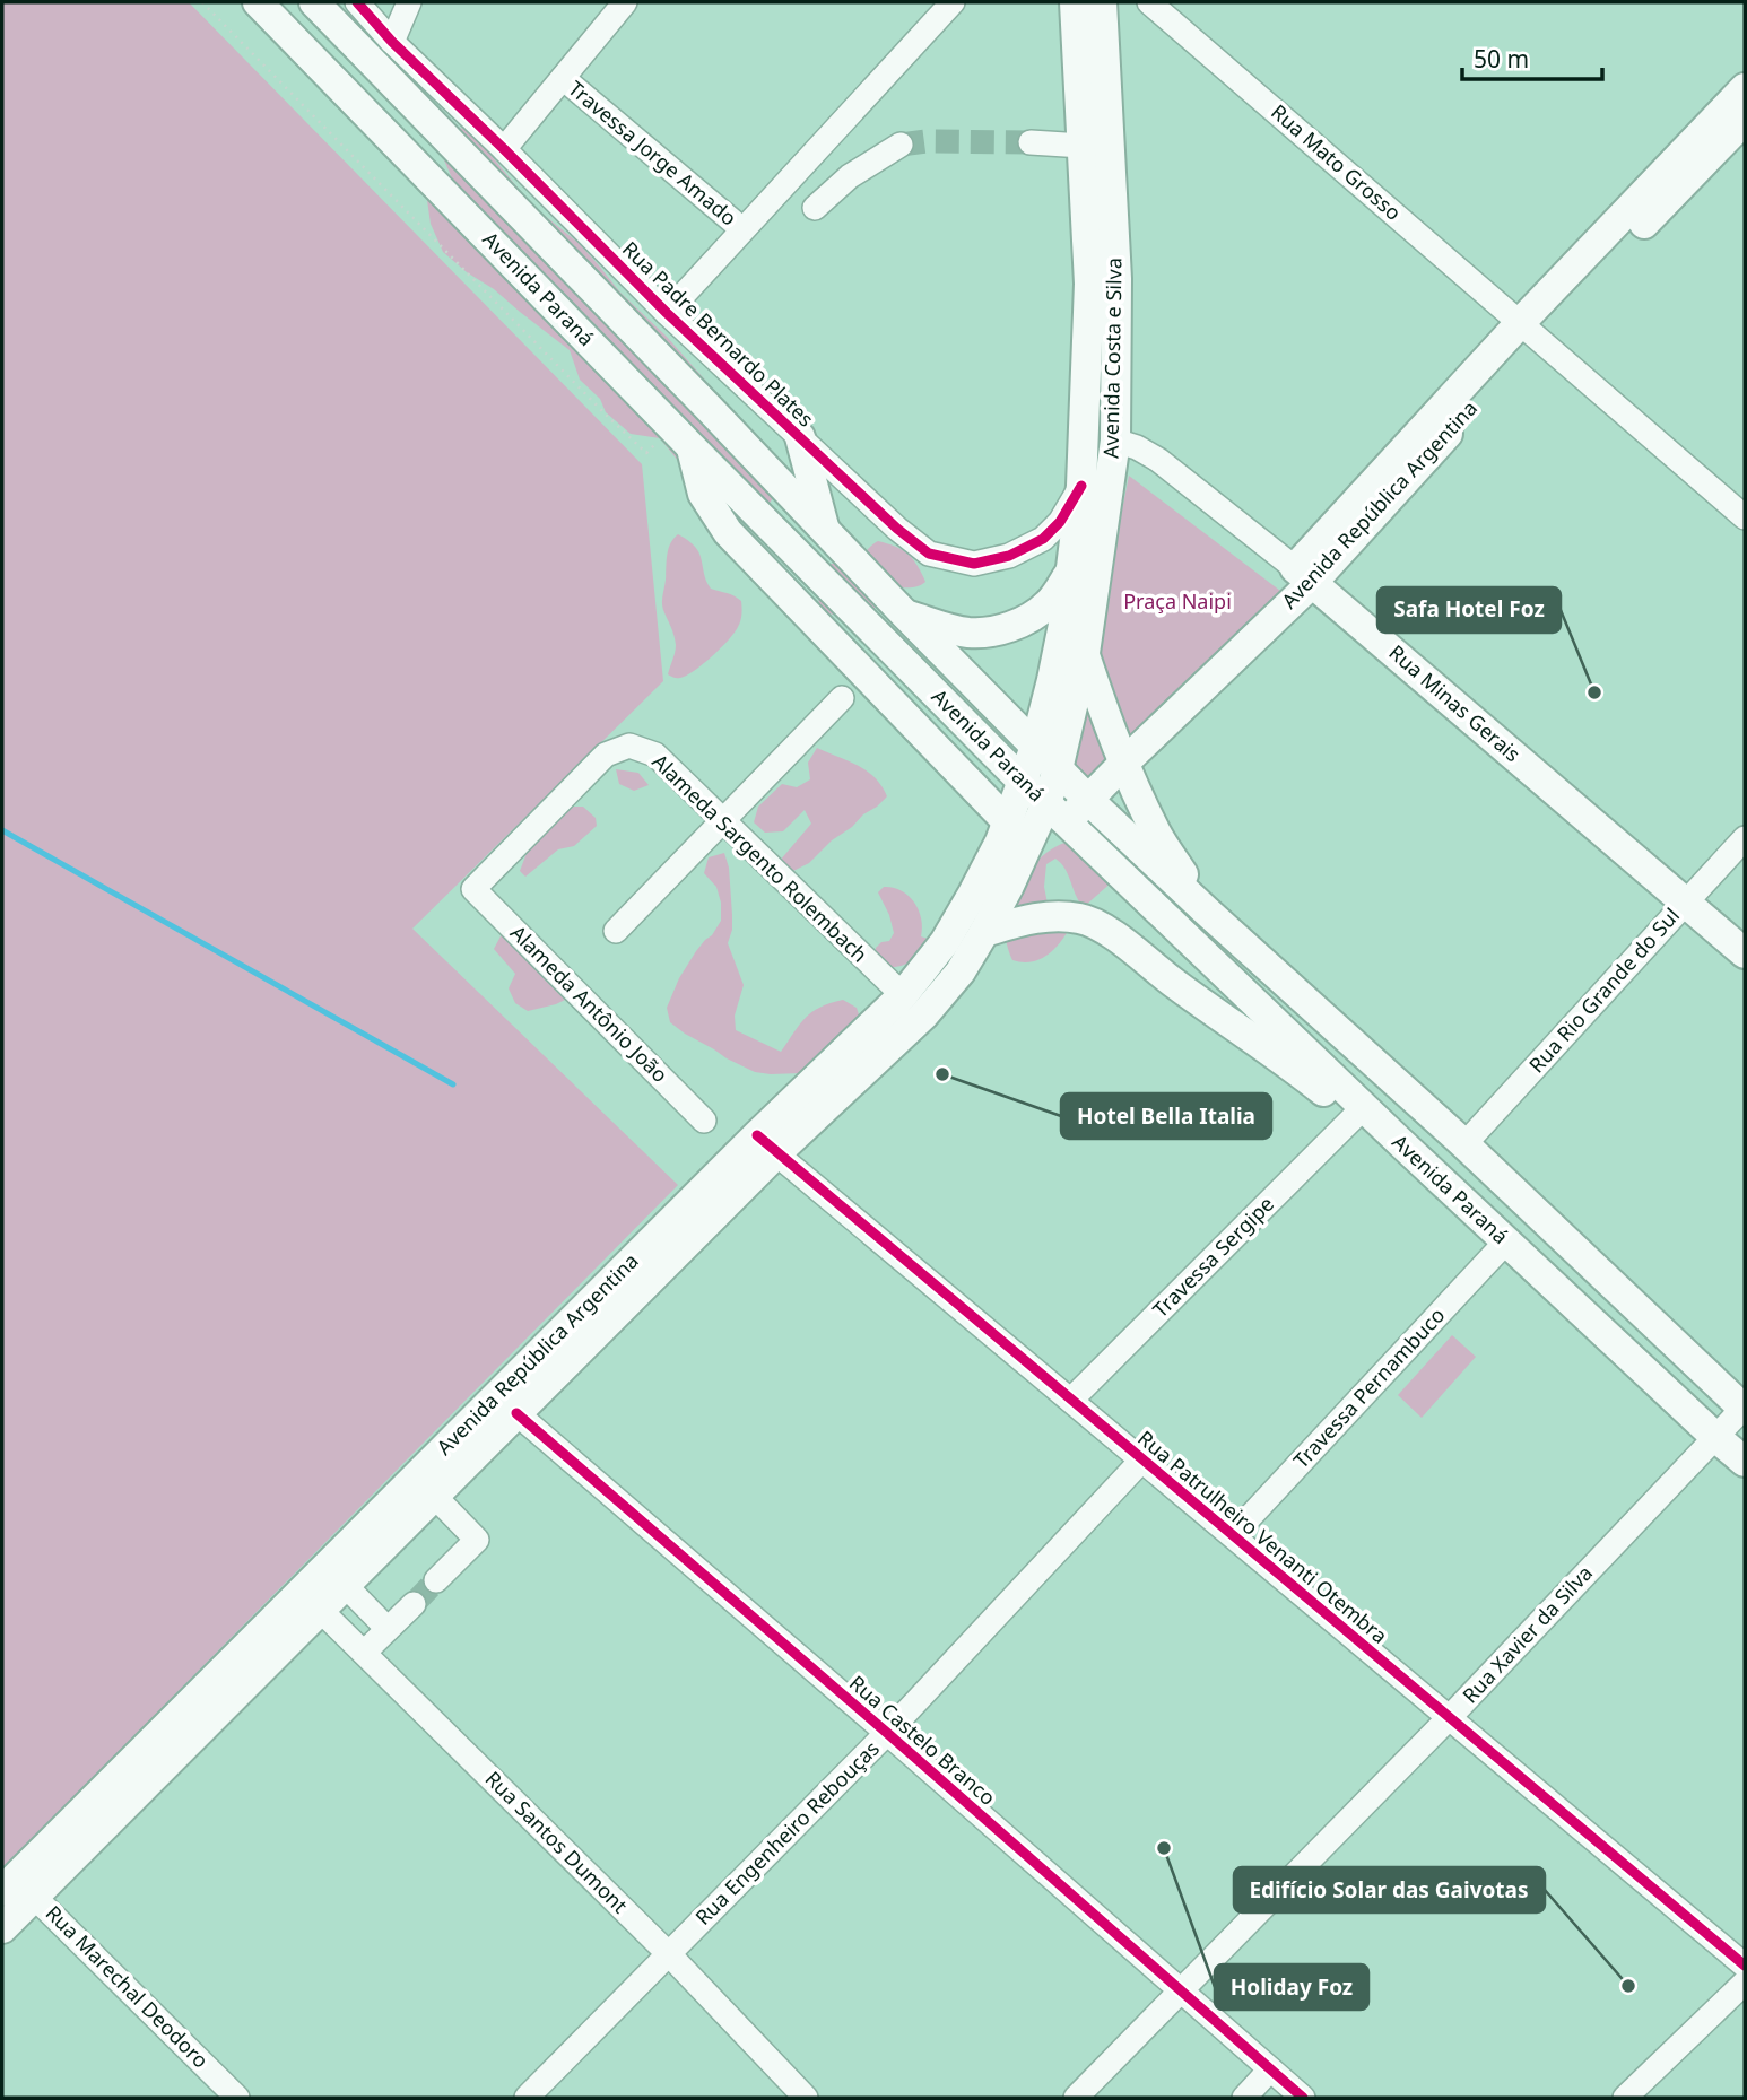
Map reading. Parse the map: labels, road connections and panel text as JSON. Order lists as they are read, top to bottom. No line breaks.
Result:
{"streets":{"main road":["Avenida Paraná","Avenida Costa e Silva","Avenida República Argentina","Rua Minas Gerais"],"street":["Travessa Jorge Amado","Rua Mato Grosso","Rua Padre Bernardo Plates","Alameda Sargento Rolembach","Rua Rio Grande do Sul","Alameda Antônio João","Travessa Sergipe","Travessa Pernambuco","Rua Patrulheiro Venanti Otembra","Rua Xavier da Silva","Rua Castelo Branco","Rua Engenheiro Rebouças","Rua Santos Dumont","Rua Marechal Deodoro"]},"crossings":[["Rua Mato Grosso","Avenida República Argentina"],["Avenida Paraná","Avenida Costa e Silva"],["Avenida Paraná","Avenida República Argentina"],["Avenida Paraná","Rua Rio Grande do Sul"],["Avenida Paraná","Travessa Pernambuco"],["Avenida Paraná","Rua Xavier da Silva"],["Rua Padre Bernardo Plates","Avenida Costa e Silva"],["Avenida Costa e Silva","Avenida República Argentina"],["Avenida Costa e Silva","Rua Minas Gerais"],["Avenida República Argentina","Rua Minas Gerais"],["Avenida República Argentina","Alameda Sargento Rolembach"],["Avenida República Argentina","Rua Patrulheiro Venanti Otembra"],["Avenida República Argentina","Rua Castelo Branco"],["Avenida República Argentina","Rua Santos Dumont"],["Avenida República Argentina","Rua Marechal Deodoro"],["Rua Minas Gerais","Rua Rio Grande do Sul"],["Alameda Sargento Rolembach","Alameda Antônio João"],["Travessa Sergipe","Rua Patrulheiro Venanti Otembra"],["Travessa Pernambuco","Rua Patrulheiro Venanti Otembra"],["Rua Patrulheiro Venanti Otembra","Rua Xavier da Silva"],["Rua Patrulheiro Venanti Otembra","Rua Engenheiro Rebouças"],["Rua Xavier da Silva","Rua Castelo Branco"],["Rua Castelo Branco","Rua Engenheiro Rebouças"],["Rua Engenheiro Rebouças","Rua Santos Dumont"]],"parks":["Praça Naipi"],"places":["Safa Hotel Foz","Hotel Bella Italia","Holiday Foz","Edifício Solar das Gaivotas"],"scale_bar":"50 m"}
